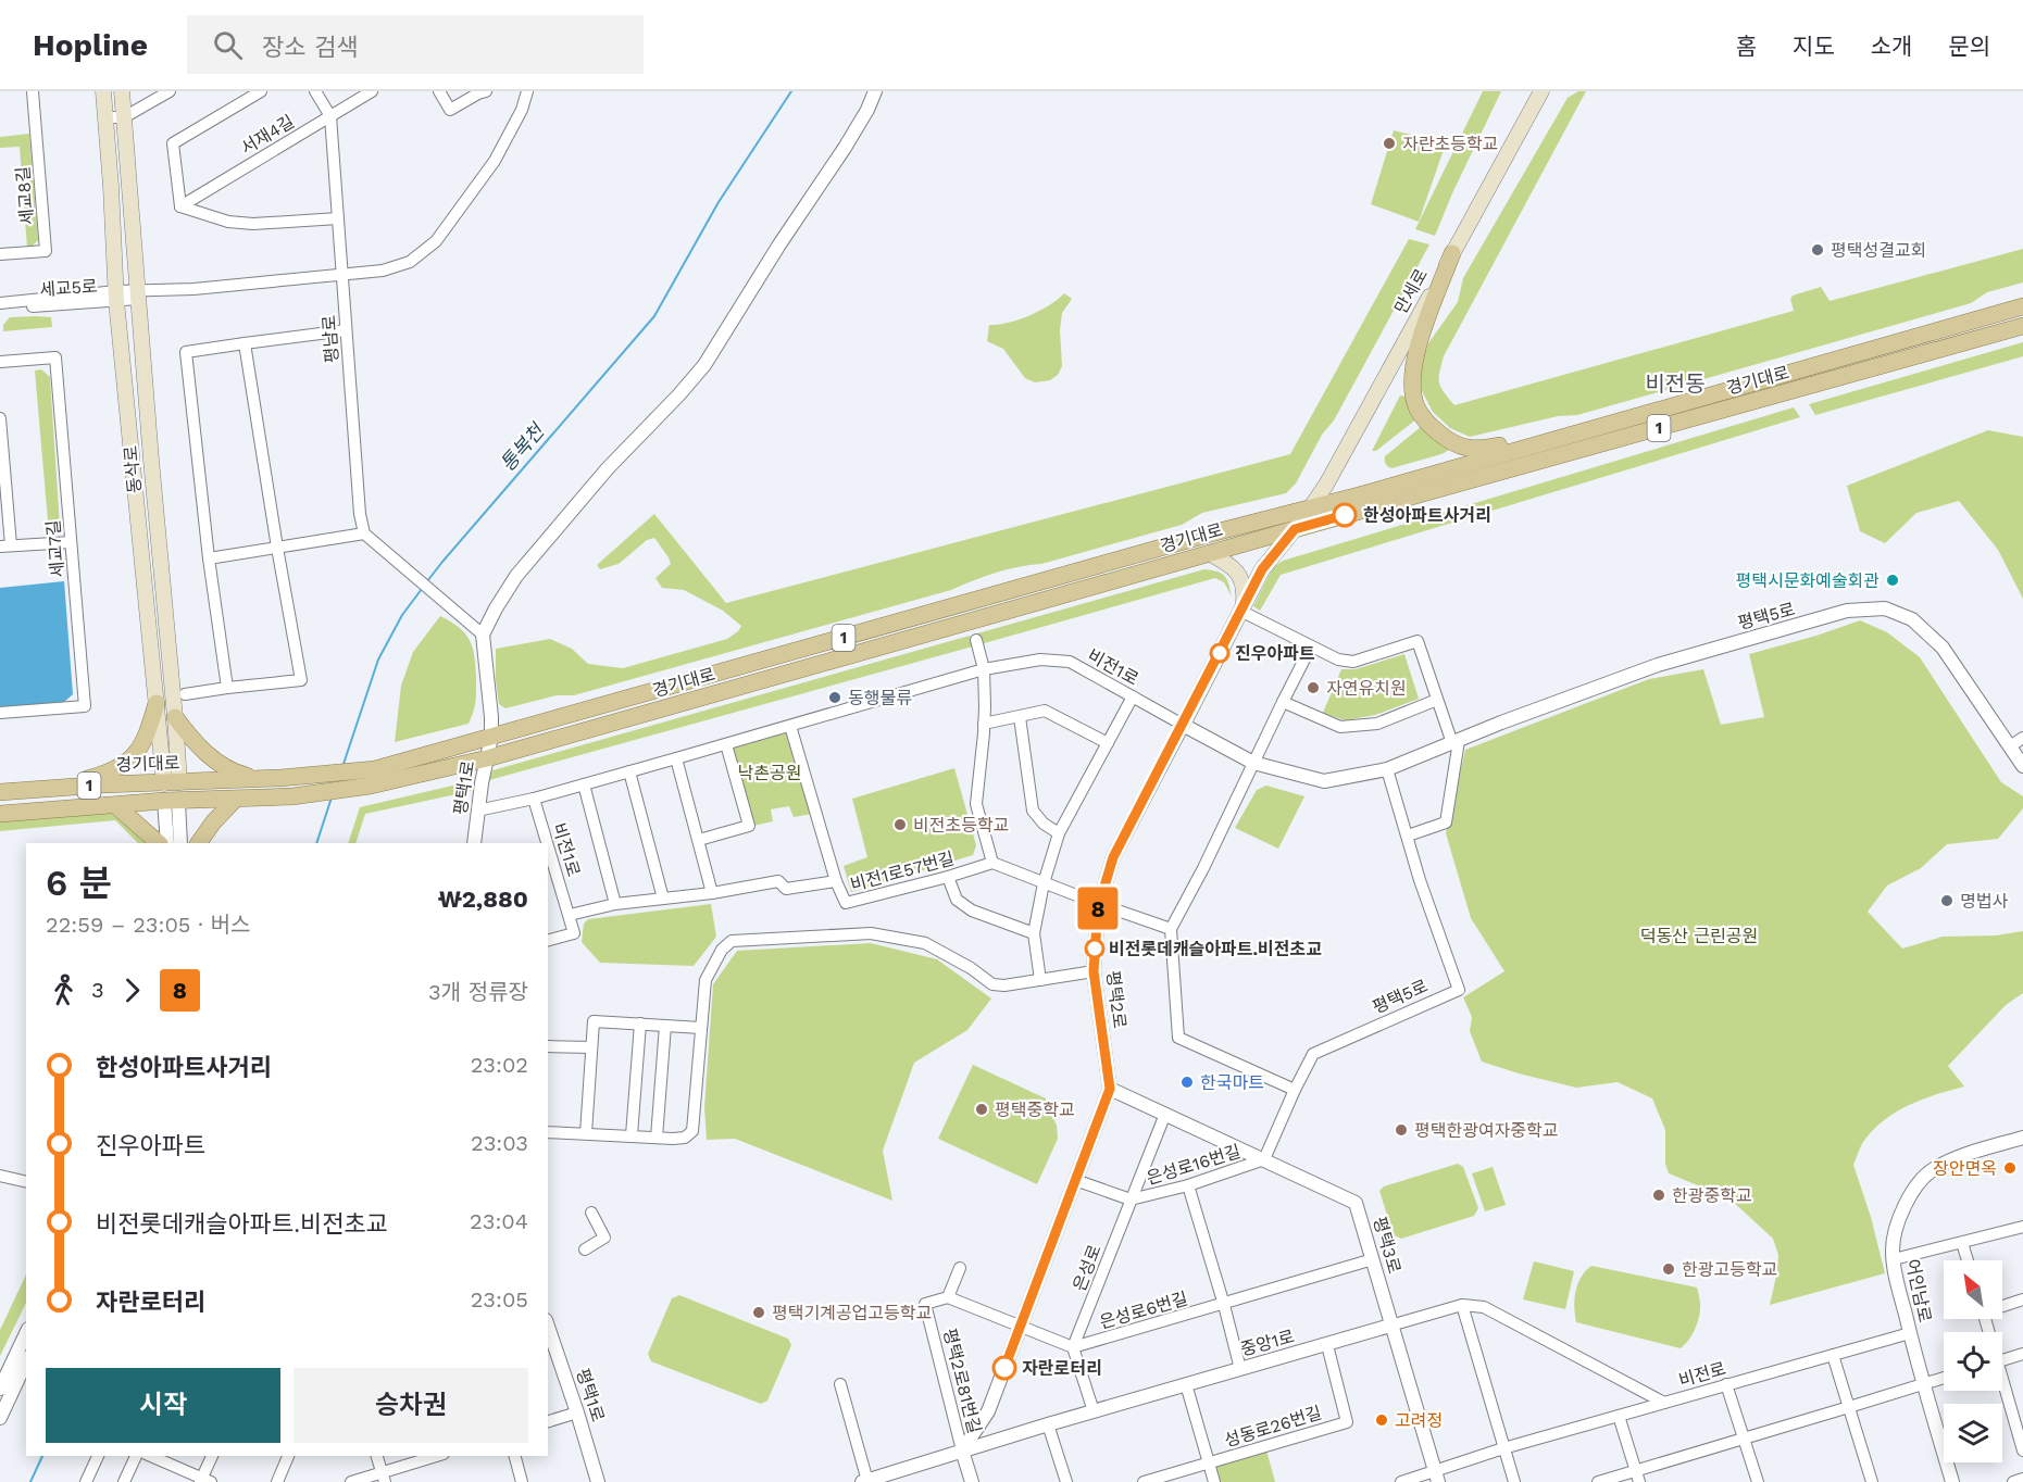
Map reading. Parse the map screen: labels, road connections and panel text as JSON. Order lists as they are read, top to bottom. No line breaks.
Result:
{"streets":{"main road":["만세로","경기대로","1","동삭로","평택2로"],"street":["서재4길","세교8길","세교5로","평남로","세교7길","평택5로","비전1로","평택1로","비전1로57번길","은성로16번길","평택3로","은성로","어인남로","은성로6번길","중앙1로","비전로","평택2로81번길","성동로26번길"]},"crossings":[["서재4길","평남로"],["세교5로","평남로"],["세교5로","동삭로"],["만세로","경기대로"],["만세로","평택2로"],["경기대로","1"],["경기대로","동삭로"],["경기대로","평택1로"],["경기대로","평택2로"],["평택5로","비전1로"],["평택5로","평택2로"],["평택5로","은성로16번길"],["평택5로","평택3로"],["비전1로","비전1로57번길"],["비전1로","평택2로"],["평택2로","평택3로"],["평택2로","중앙1로"],["평택2로","평택2로81번길"],["은성로16번길","평택3로"],["은성로16번길","은성로"],["평택3로","은성로"],["평택3로","은성로6번길"],["평택3로","중앙1로"],["평택3로","비전로"],["은성로","은성로6번길"],["어인남로","비전로"],["중앙1로","비전로"],["중앙1로","평택2로81번길"],["중앙1로","성동로26번길"]],"districts":["비전동"],"water":["통복천"],"parks":["낙촌공원","덕동산 근린공원"],"places":["자란초등학교","평택성결교회","한성아파트사거리","평택시문화예술회관","진우아파트","자연유치원","동행물류","비전초등학교","명법사","비전롯데캐슬아파트.비전초교","한국마트","평택중학교","평택한광여자중학교","장안면옥","한광중학교","한광고등학교","평택기계공업고등학교","자란로터리","고려정"],"lines":["bus line 8"],"north":"top left","page":{"header":"Hopline","search":"장소 검색","nav":["홈","지도","소개","문의"],"on_map":"8","heading":["6 분","22:59 – 23:05 · 버스","₩2,880"],"legs":["3","8","3개 정류장"],"list":[{"name":"한성아파트사거리","value":"23:02"},{"name":"진우아파트","value":"23:03"},{"name":"비전롯데캐슬아파트.비전초교","value":"23:04"},{"name":"자란로터리","value":"23:05"}],"buttons":["시작","승차권"]}}
